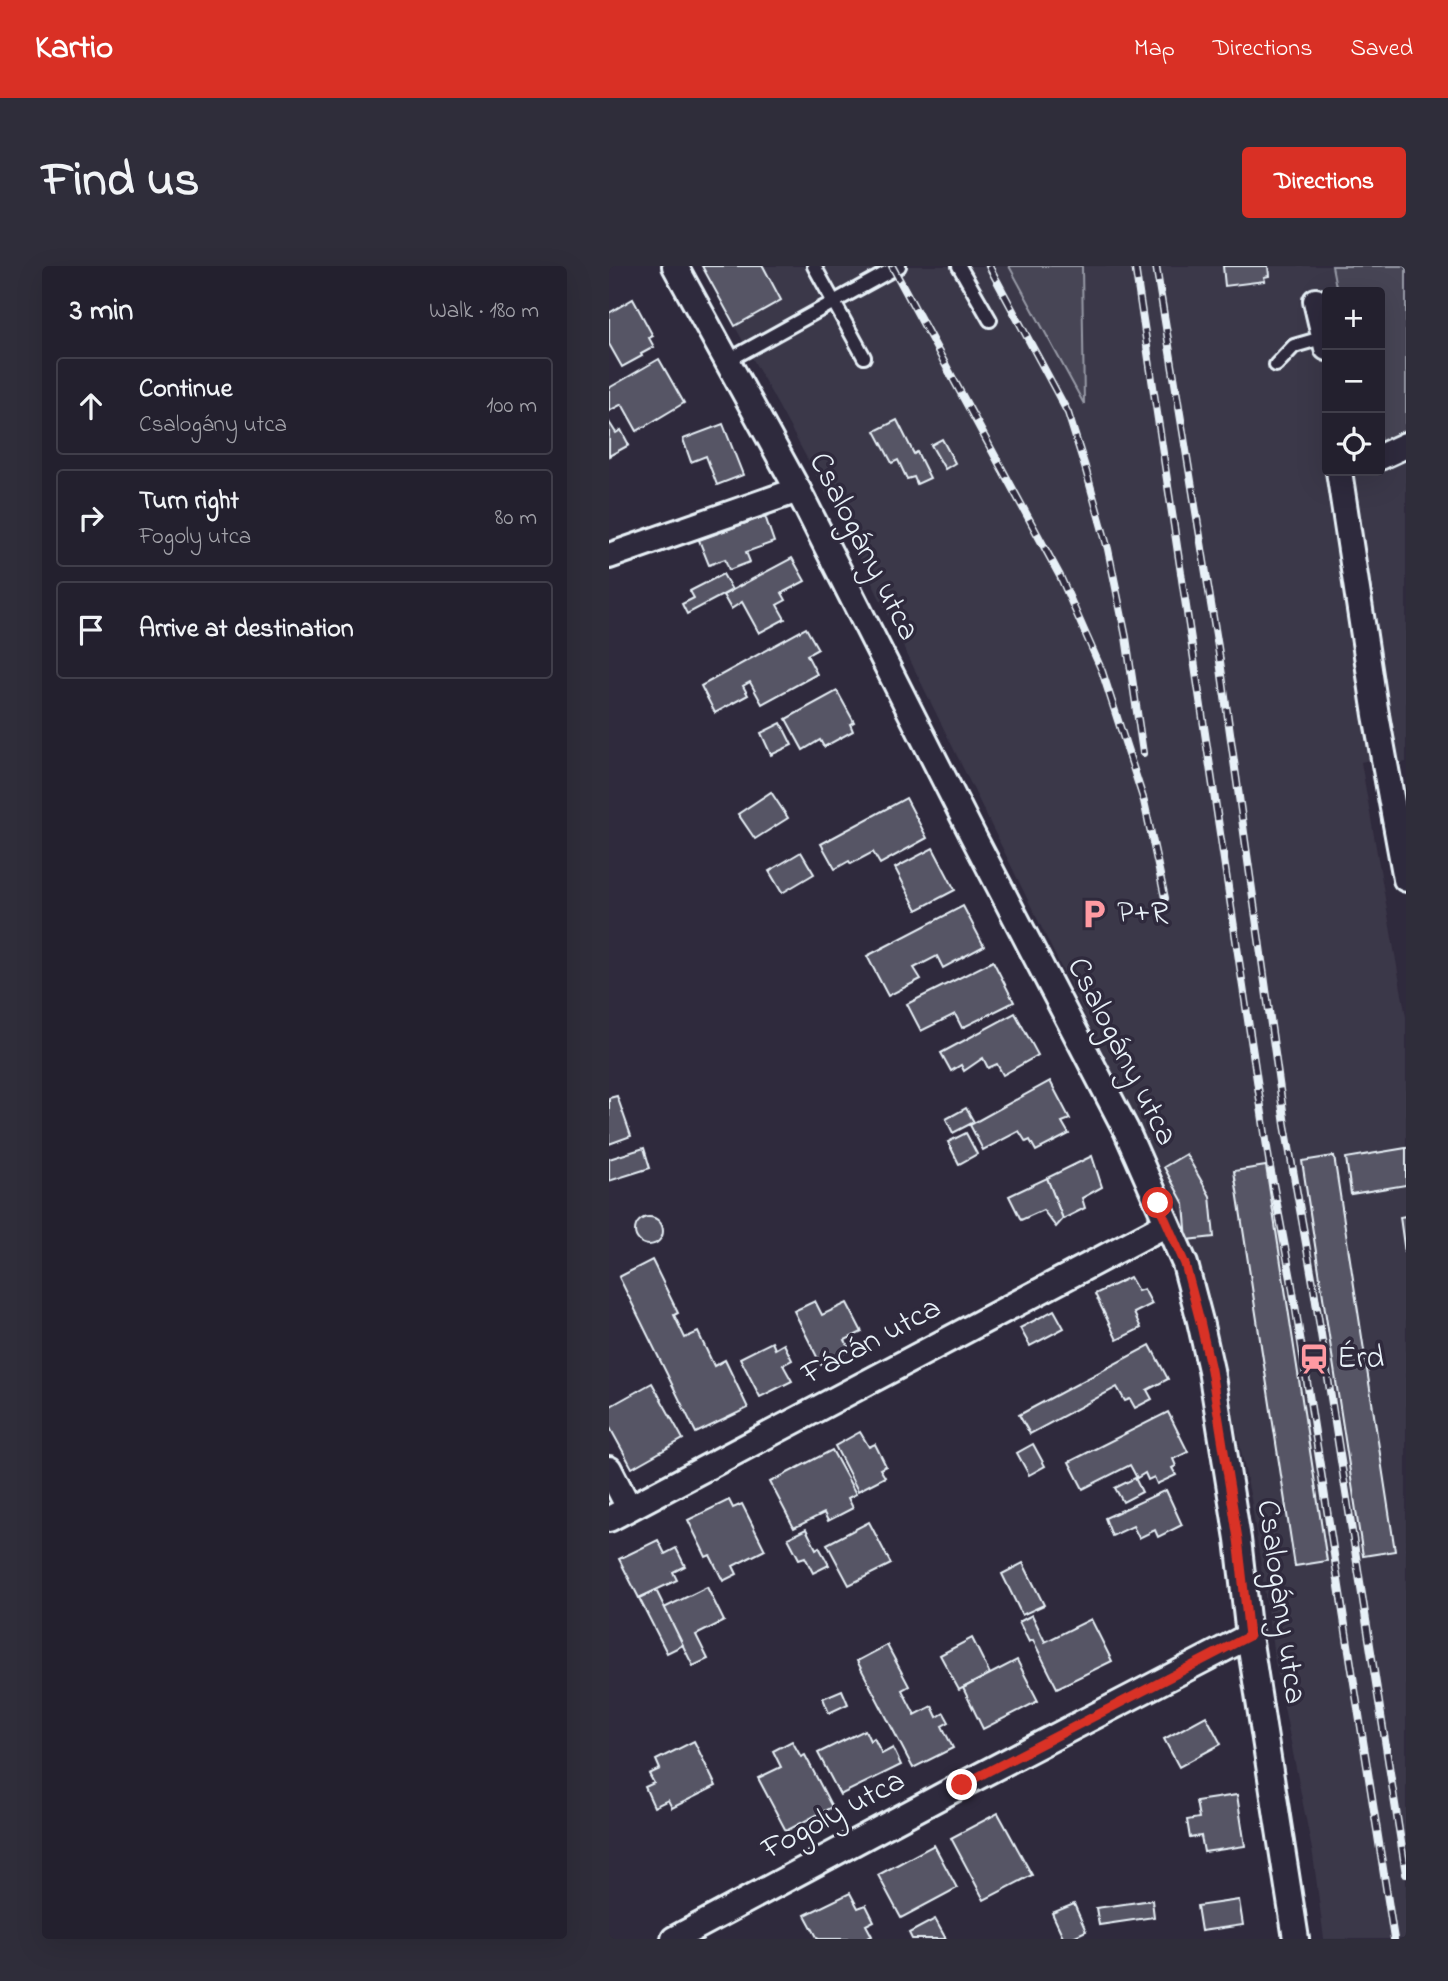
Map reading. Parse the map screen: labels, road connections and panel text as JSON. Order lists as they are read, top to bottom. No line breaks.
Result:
{"streets":{"street":["Csalogány utca","Fácán utca","Fogoly utca"]},"crossings":[["Csalogány utca","Fácán utca"],["Csalogány utca","Fogoly utca"]],"places":{"parking":["P+R"],"station":["Érd"]},"page":{"header":"Kartio","nav":["Map","Directions","Saved"],"title":"Find us","buttons":"Directions","heading":["3 min","Walk · 180 m"],"map_buttons":["+","−"],"list":[["Continue","Csalogány utca","100 m"],["Turn right","Fogoly utca","80 m"],"Arrive at destination"]}}
